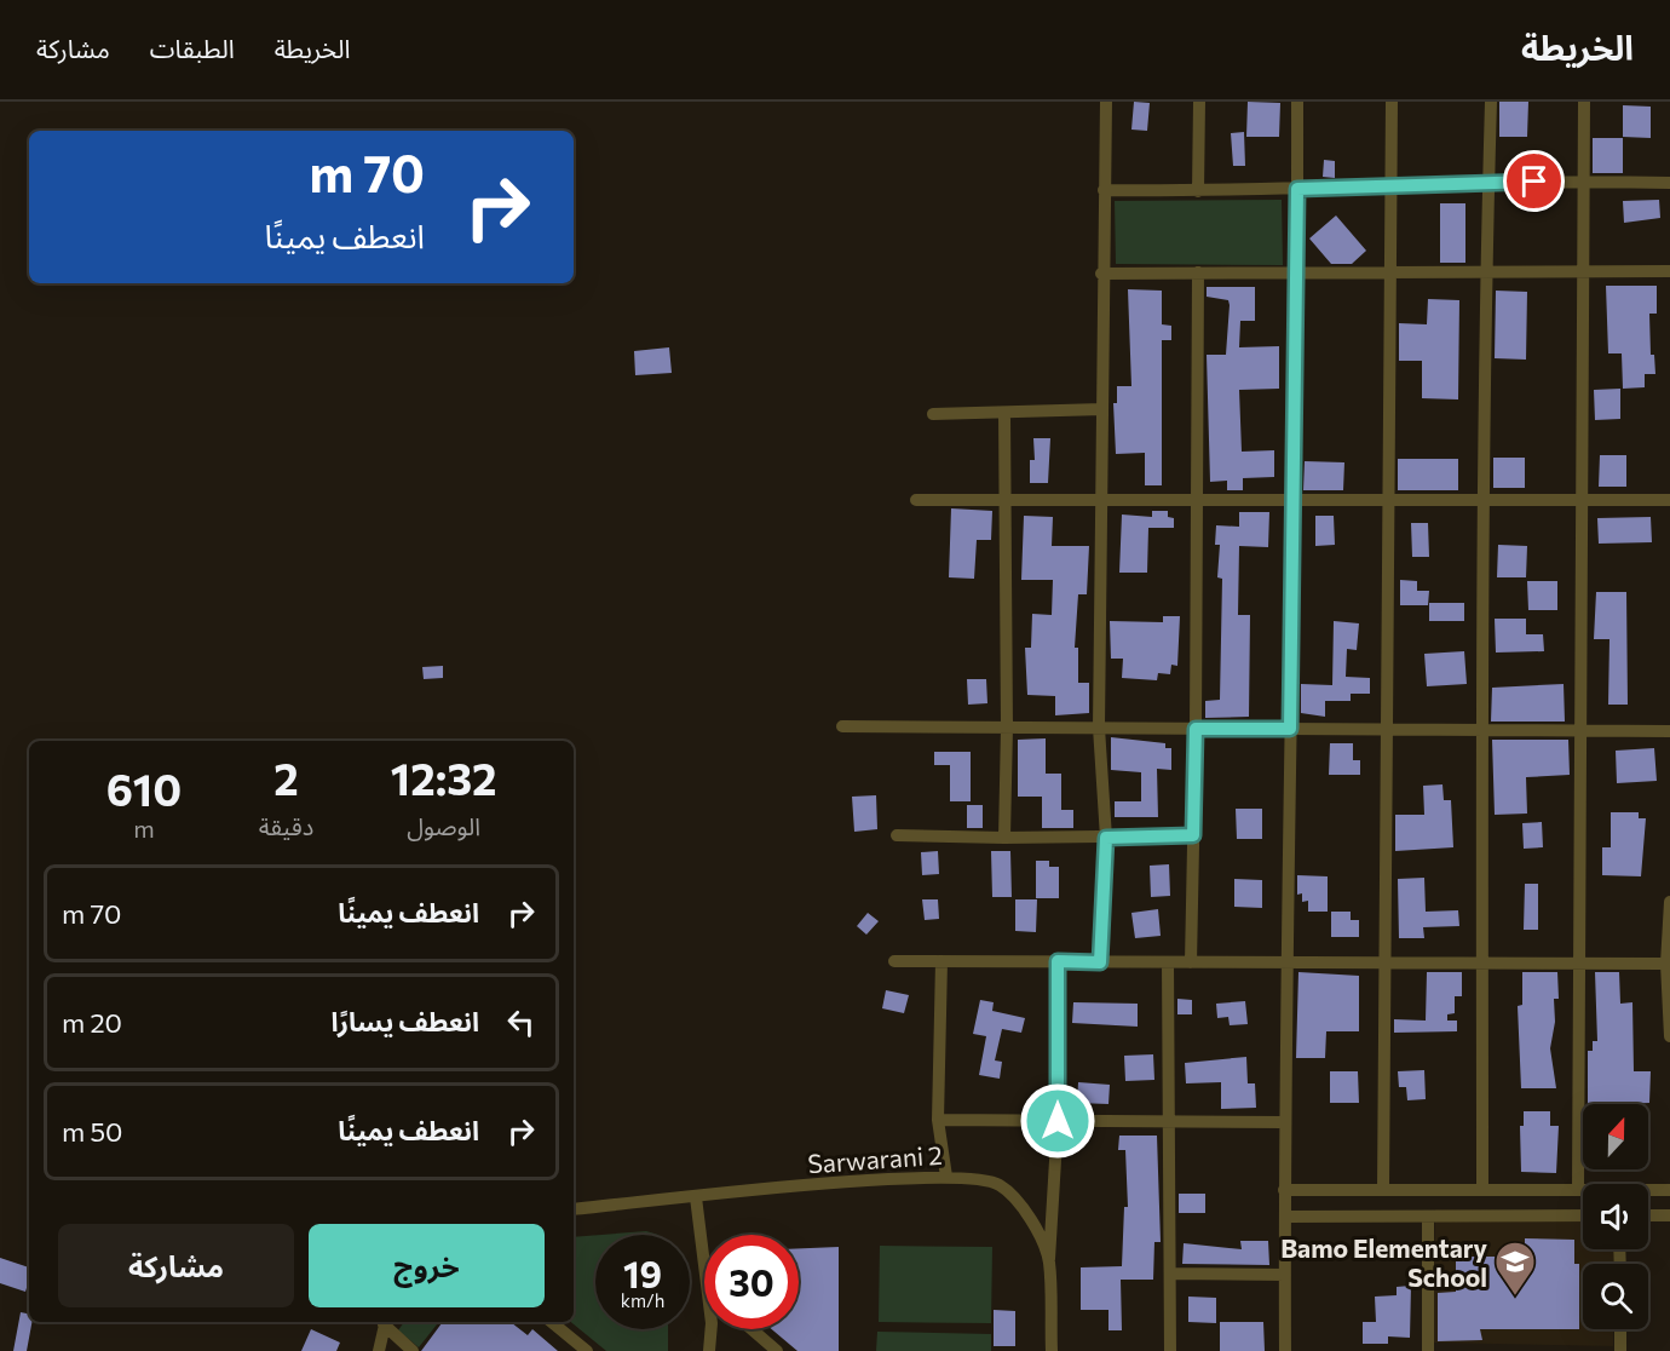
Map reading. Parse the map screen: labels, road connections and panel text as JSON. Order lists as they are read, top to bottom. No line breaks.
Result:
{"streets":{"street":["Sarwarani 2"]},"places":{"school or university":["Bamo Elementary School"]},"north":"top","page":{"header":"الخريطة","nav":["الخريطة","الطبقات","مشاركة"],"turn":["70 m","انعطف يمينًا"],"eta":["12:32","الوصول","2","دقيقة","610","m"],"list":[{"name":"انعطف يمينًا","value":"70 m"},{"name":"انعطف يسارًا","value":"20 m"},{"name":"انعطف يمينًا","value":"50 m"}],"buttons":["خروج","مشاركة"],"speed":"19 km/h","limit":"30"}}
